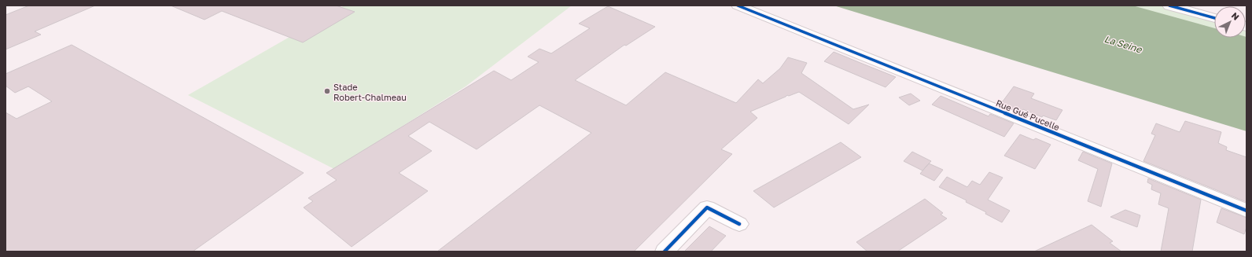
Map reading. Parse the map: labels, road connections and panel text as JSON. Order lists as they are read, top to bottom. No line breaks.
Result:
{"streets":{"street":["Rue Gué Pucelle"]},"water":["La Seine"],"places":["Stade Robert-Chalmeau"],"north":"top right"}
